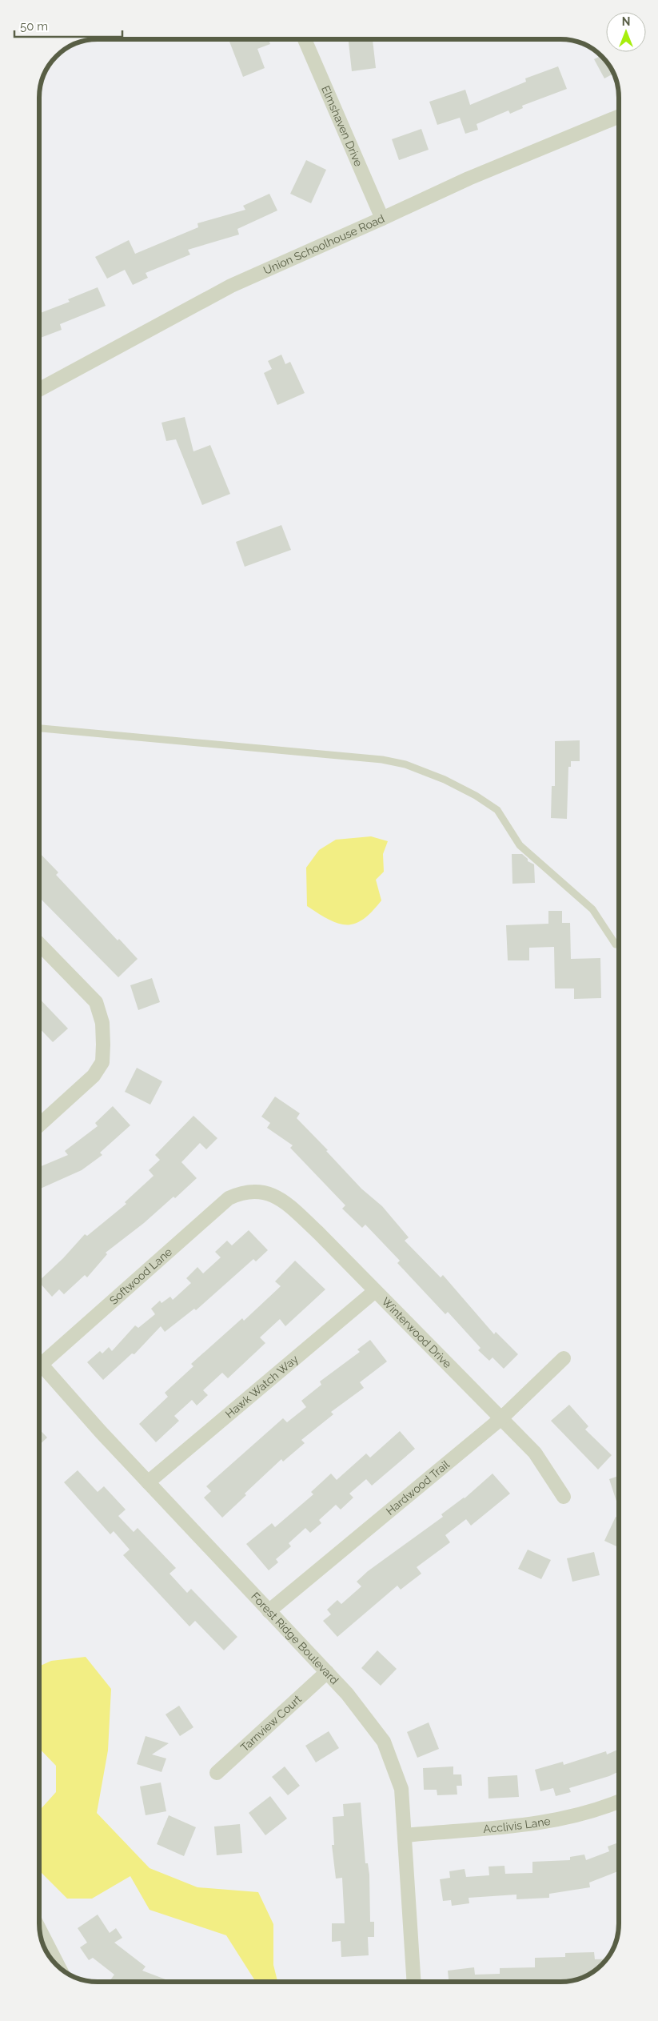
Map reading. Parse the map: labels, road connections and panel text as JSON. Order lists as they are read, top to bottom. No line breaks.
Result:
{"streets":{"street":["Elmshaven Drive","Union Schoolhouse Road","Softwood Lane","Winterwood Drive","Hawk Watch Way","Hardwood Trail","Forest Ridge Boulevard","Tarnview Court","Acclivis Lane"]},"crossings":[["Elmshaven Drive","Union Schoolhouse Road"],["Softwood Lane","Winterwood Drive"],["Winterwood Drive","Hawk Watch Way"],["Winterwood Drive","Hardwood Trail"],["Hawk Watch Way","Forest Ridge Boulevard"],["Hardwood Trail","Forest Ridge Boulevard"],["Forest Ridge Boulevard","Tarnview Court"],["Forest Ridge Boulevard","Acclivis Lane"]],"scale_bar":"50 m","north":"top"}
